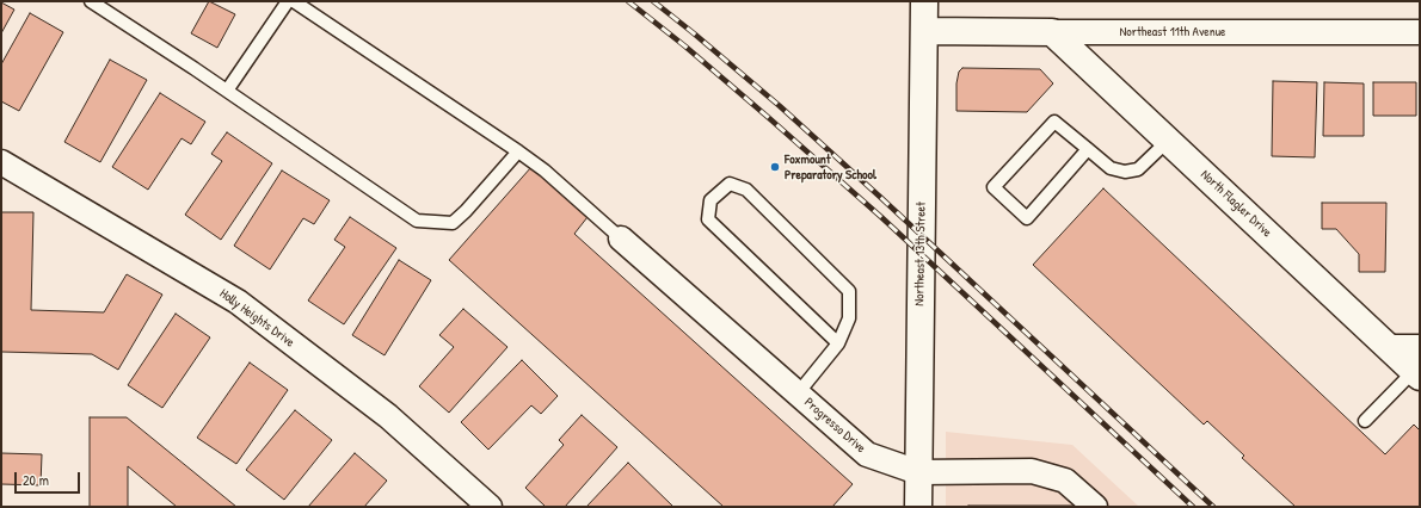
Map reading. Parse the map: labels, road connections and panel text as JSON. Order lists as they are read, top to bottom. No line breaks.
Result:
{"streets":{"street":["Northeast 11th Avenue","North Flagler Drive","Northeast 13th Street","Holly Heights Drive","Progresso Drive"]},"crossings":[["Northeast 11th Avenue","North Flagler Drive"],["Northeast 11th Avenue","Northeast 13th Street"],["Northeast 13th Street","Progresso Drive"]],"places":["Foxmount Preparatory School"],"scale_bar":"20 m"}
